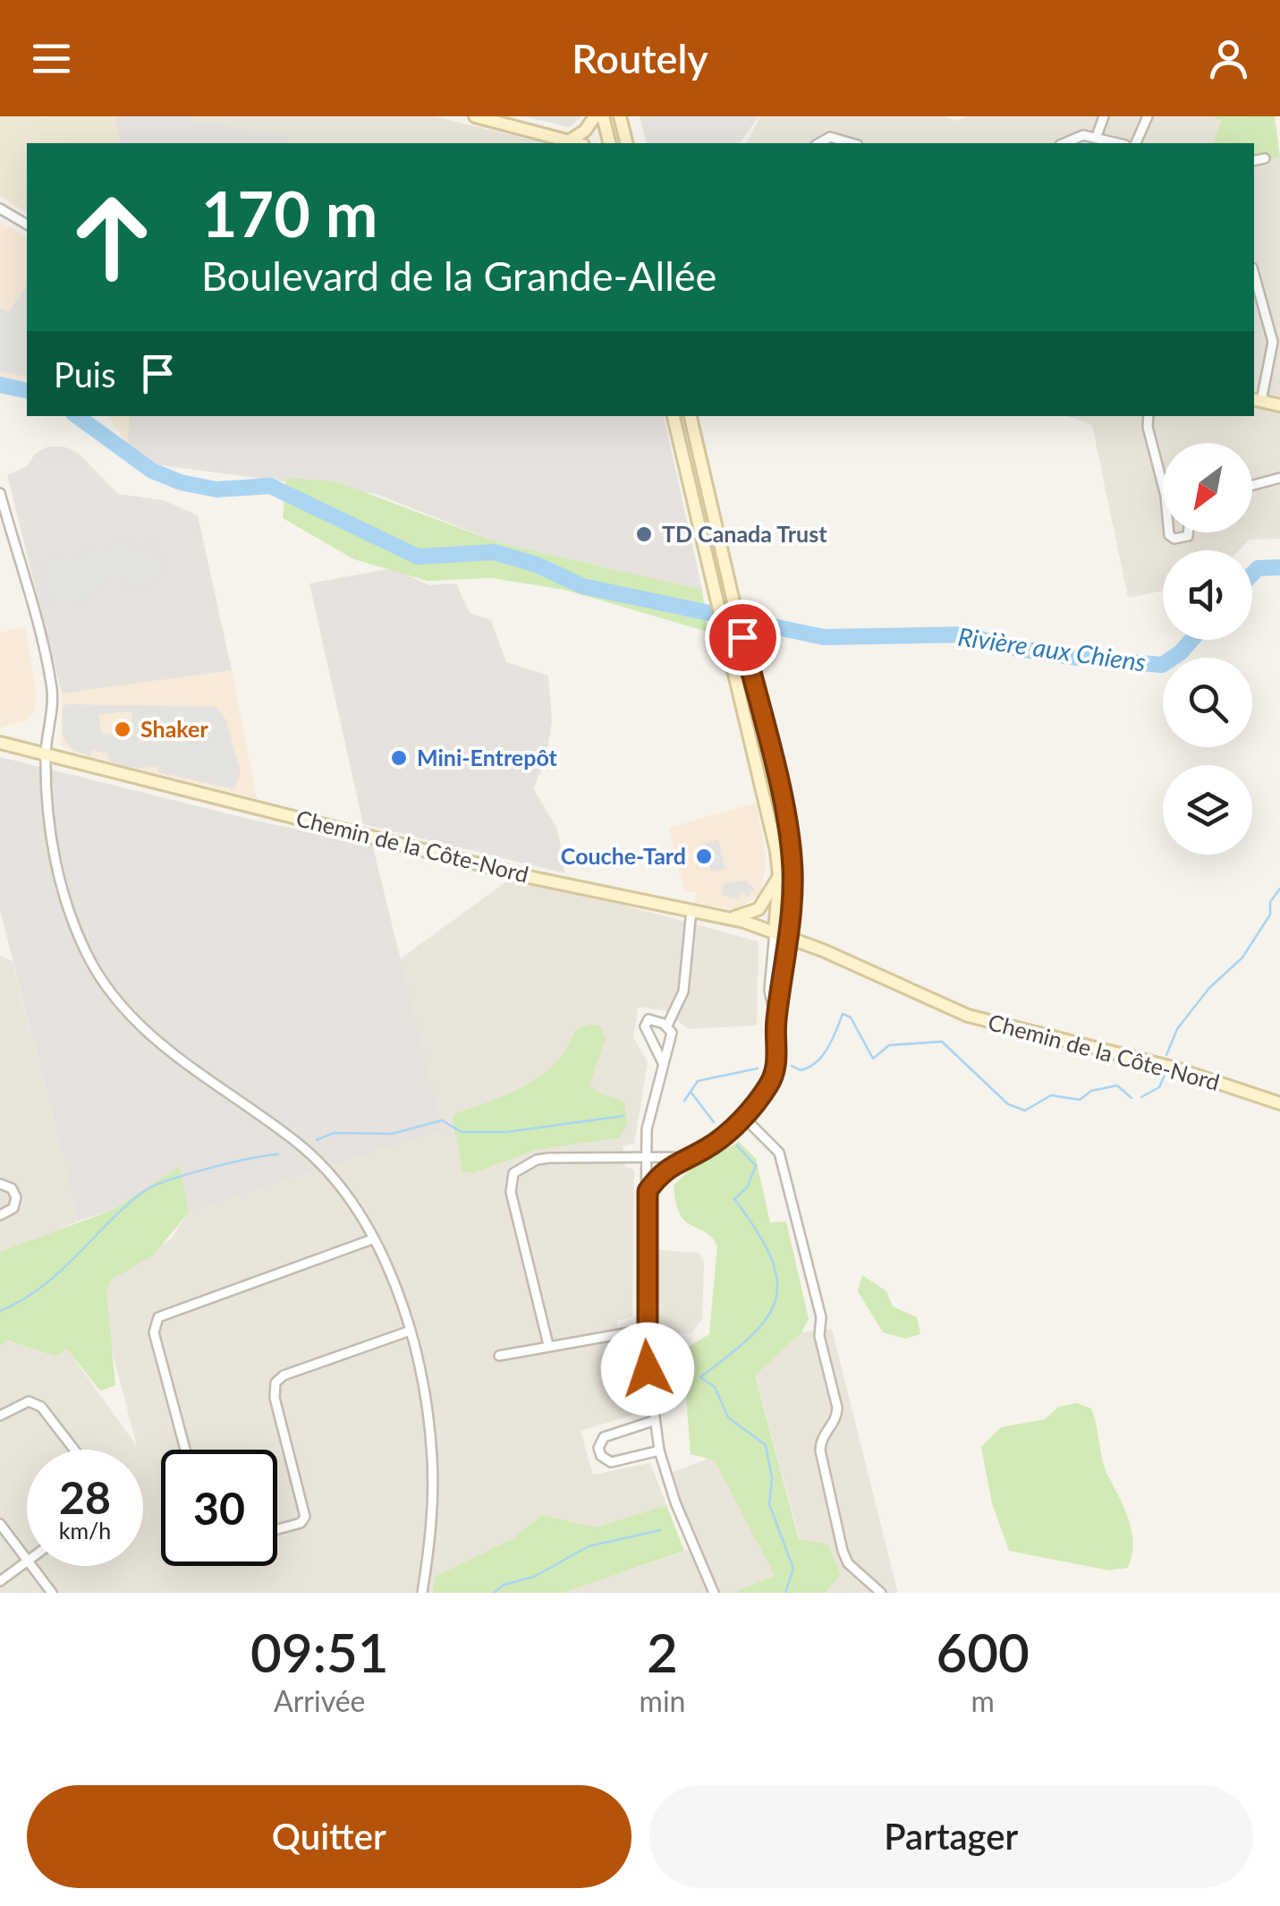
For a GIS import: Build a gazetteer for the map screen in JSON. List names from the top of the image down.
{
  "streets": {
    "street": ["Chemin de la Côte-Nord"]
  },
  "water": ["Rivière aux Chiens"],
  "places": [
    "TD Canada Trust",
    "Shaker",
    "Mini-Entrepôt",
    "Couche-Tard"
  ],
  "north": "bottom left",
  "page": {
    "header": "Routely",
    "turn": ["170 m", "Boulevard de la Grande-Allée"],
    "then": "Puis",
    "speed": "28 km/h",
    "limit": "30",
    "eta": [
      "09:51",
      "Arrivée",
      "2",
      "min",
      "600",
      "m"
    ],
    "buttons": ["Quitter", "Partager"]
  }
}
